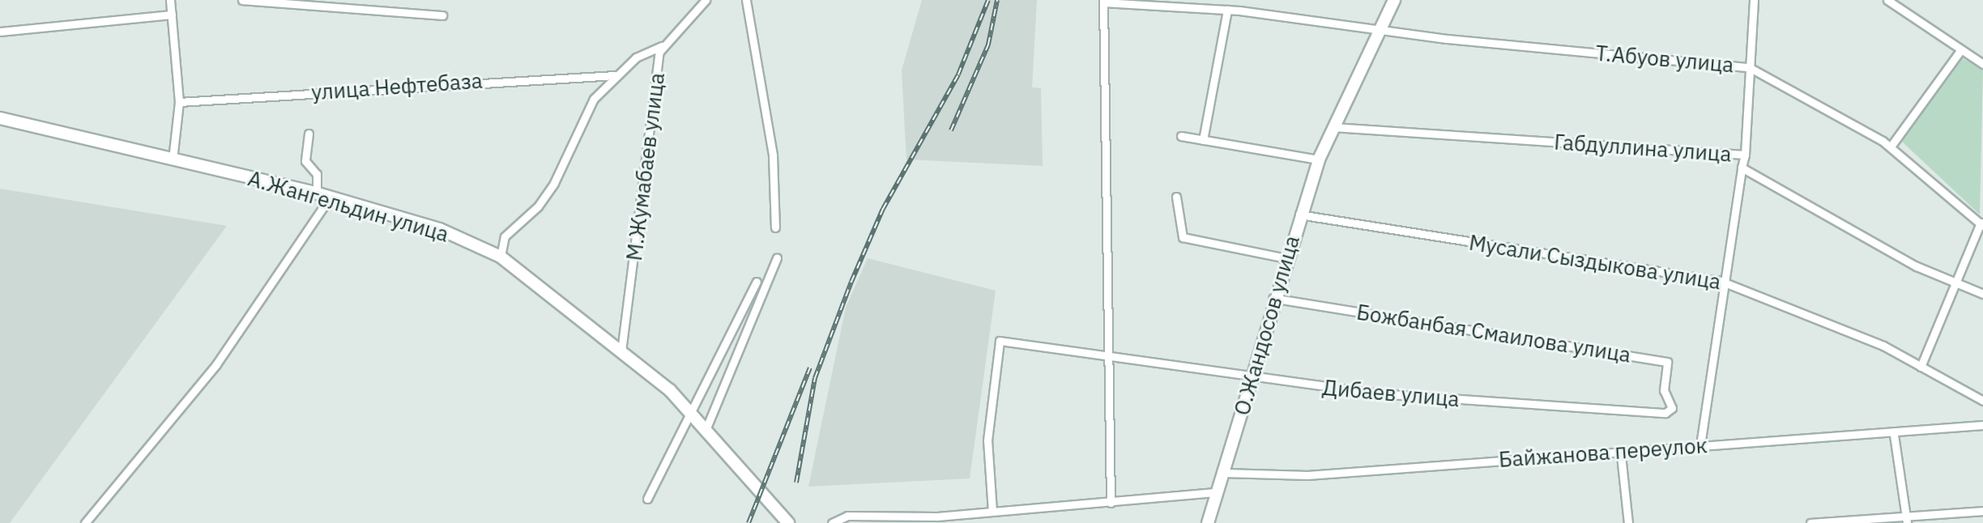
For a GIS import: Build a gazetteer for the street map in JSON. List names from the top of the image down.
{
  "streets": {
    "street": [
      "Т.Абуов улица",
      "улица Нефтебаза",
      "Габдуллина улица",
      "М.Жумабаев улица",
      "А.Жангельдин улица",
      "Мусали Сыздыкова улица",
      "О.Жандосов улица",
      "Божбанбая Смаилова улица",
      "Дибаев улица",
      "Байжанова переулок"
    ]
  },
  "crossings": [
    ["Т.Абуов улица", "О.Жандосов улица"],
    ["улица Нефтебаза", "А.Жангельдин улица"],
    ["Габдуллина улица", "О.Жандосов улица"],
    ["М.Жумабаев улица", "А.Жангельдин улица"],
    ["Мусали Сыздыкова улица", "О.Жандосов улица"],
    ["О.Жандосов улица", "Божбанбая Смаилова улица"],
    ["О.Жандосов улица", "Дибаев улица"],
    ["О.Жандосов улица", "Байжанова переулок"],
    ["Божбанбая Смаилова улица", "Дибаев улица"]
  ]
}
